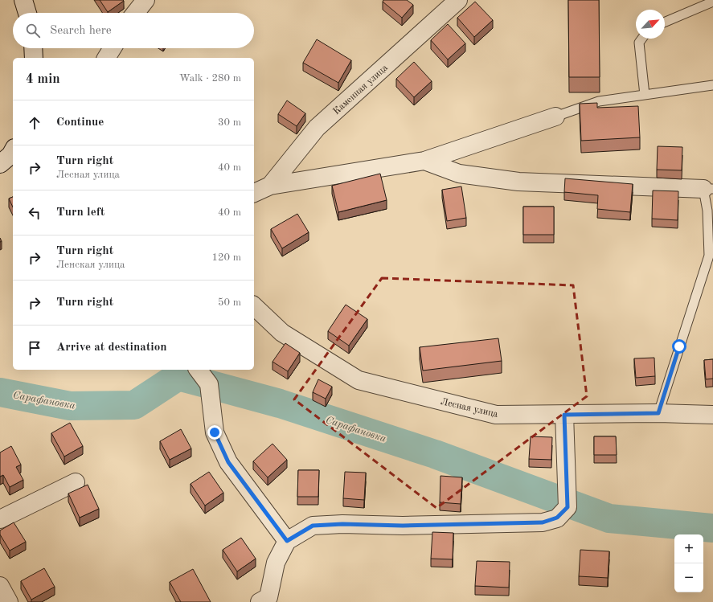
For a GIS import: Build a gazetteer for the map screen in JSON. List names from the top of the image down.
{
  "streets": {
    "street": ["Каменная улица", "Лесная улица"]
  },
  "water": ["Сарафановка"],
  "north": "top right",
  "page": {
    "search": "Search here",
    "heading": ["4 min", "Walk · 280 m"],
    "list": [
      ["Continue", "30 m"],
      ["Turn right", "Лесная улица", "40 m"],
      ["Turn left", "40 m"],
      ["Turn right", "Ленская улица", "120 m"],
      ["Turn right", "50 m"],
      "Arrive at destination"
    ],
    "map_buttons": ["+", "−"]
  }
}
